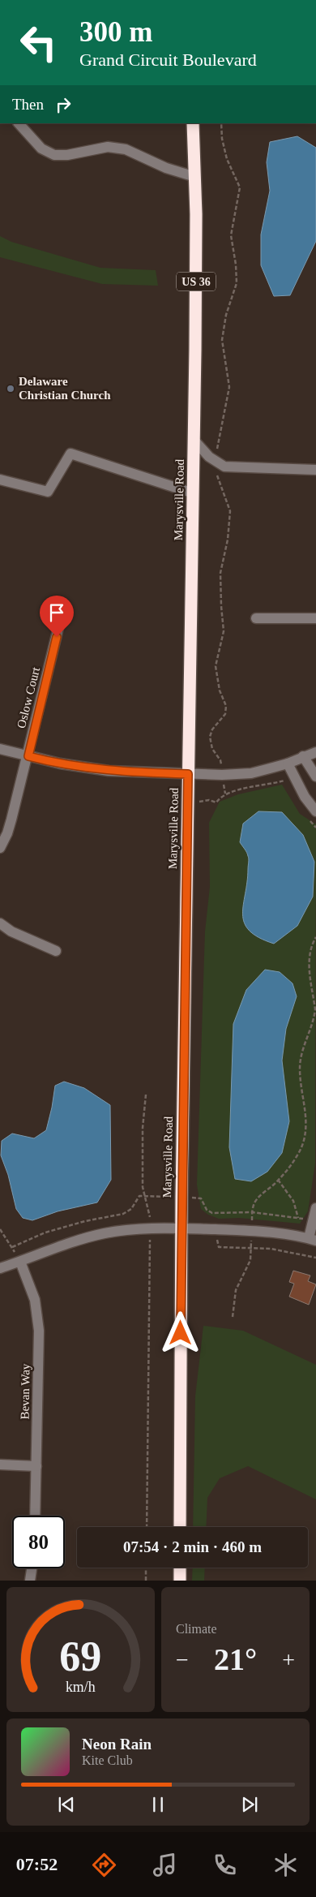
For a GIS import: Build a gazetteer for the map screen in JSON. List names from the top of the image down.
{
  "streets": {
    "highway": ["US 36", "Marysville Road"],
    "street": ["Oslow Court", "Bevan Way"]
  },
  "places": ["Delaware Christian Church"],
  "page": {
    "turn": ["300 m", "Grand Circuit Boulevard"],
    "then": "Then",
    "limit": "80",
    "trip": "07:54 · 2 min · 460 m",
    "tile": "Climate",
    "heat": ["−", "21°", "+"],
    "song": ["Neon Rain", "Kite Club"],
    "tabs": "07:52",
    "gauge": ["69", "km/h"]
  }
}
